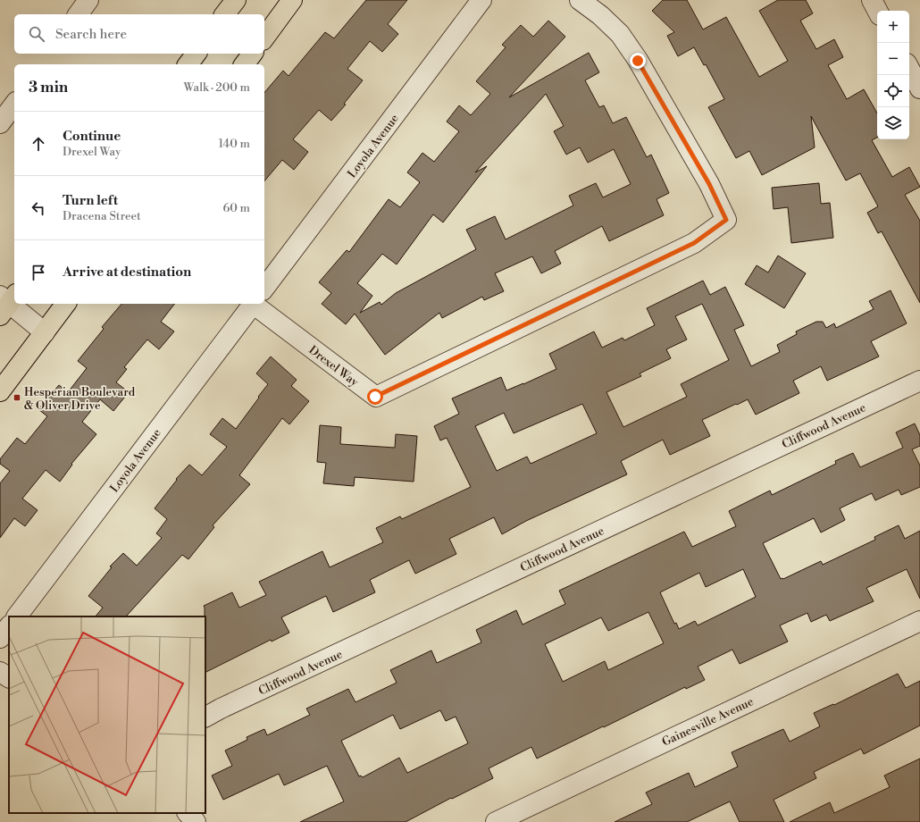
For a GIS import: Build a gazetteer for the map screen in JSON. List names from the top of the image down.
{
  "streets": {
    "street": [
      "Loyola Avenue",
      "Drexel Way",
      "Cliffwood Avenue",
      "Gainesville Avenue"
    ]
  },
  "places": {
    "transit": ["Hesperian Boulevard & Oliver Drive"]
  },
  "page": {
    "map_buttons": ["+", "−"],
    "search": "Search here",
    "heading": ["3 min", "Walk · 200 m"],
    "list": [
      ["Continue", "Drexel Way", "140 m"],
      ["Turn left", "Dracena Street", "60 m"],
      "Arrive at destination"
    ]
  }
}
